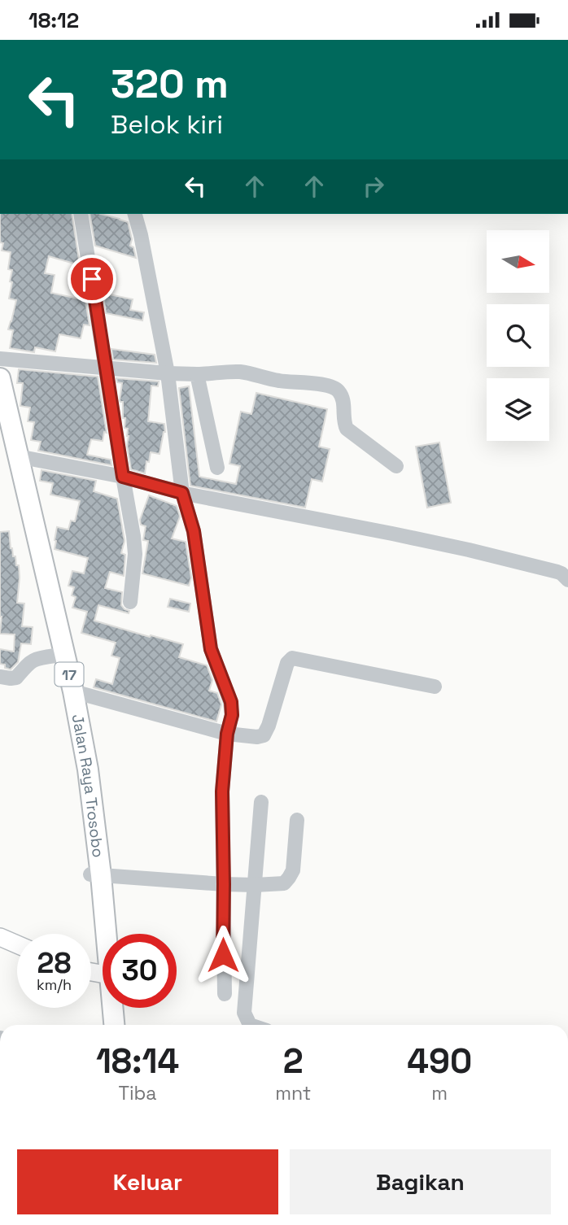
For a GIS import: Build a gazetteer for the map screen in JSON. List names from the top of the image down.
{
  "streets": {
    "highway": ["17", "Jalan Raya Trosobo"]
  },
  "north": "right",
  "page": {
    "status": "18:12",
    "turn": ["320 m", "Belok kiri"],
    "speed": "28 km/h",
    "limit": "30",
    "eta": [
      "18:14",
      "Tiba",
      "2",
      "mnt",
      "490",
      "m"
    ],
    "buttons": ["Keluar", "Bagikan"]
  }
}
